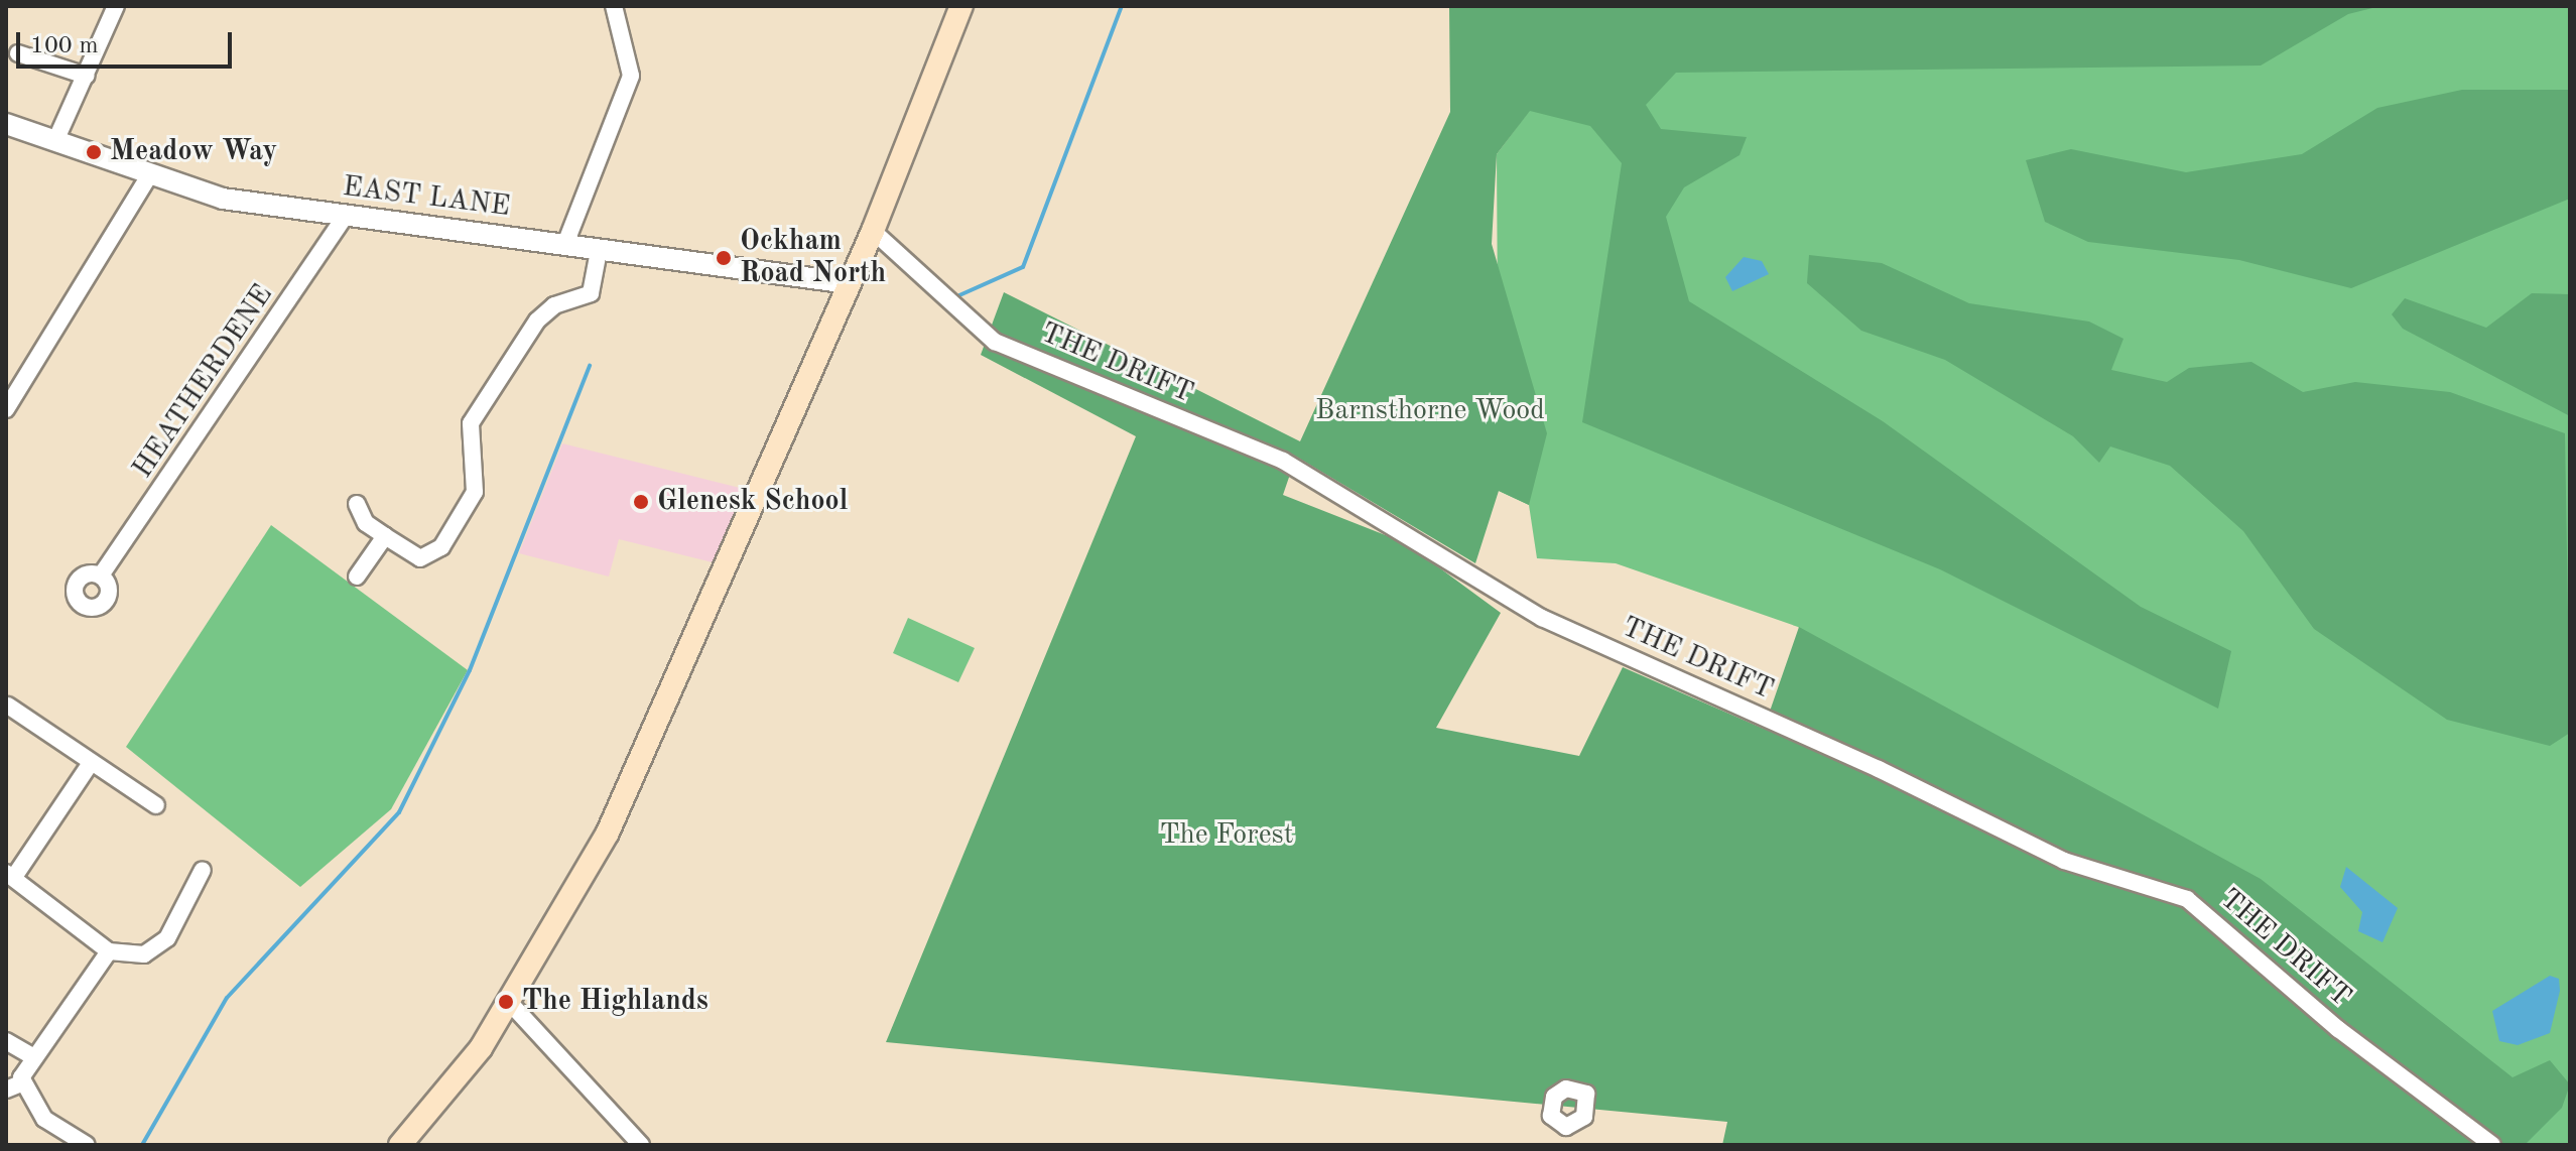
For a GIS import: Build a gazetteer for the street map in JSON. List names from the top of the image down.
{
  "streets": {
    "street": ["EAST LANE", "THE DRIFT", "HEATHERDENE"]
  },
  "crossings": [
    ["EAST LANE", "HEATHERDENE"]
  ],
  "parks": ["Barnsthorne Wood", "The Forest"],
  "places": [
    "Meadow Way",
    "Ockham Road North",
    "Glenesk School",
    "The Highlands"
  ],
  "scale_bar": "100 m"
}
